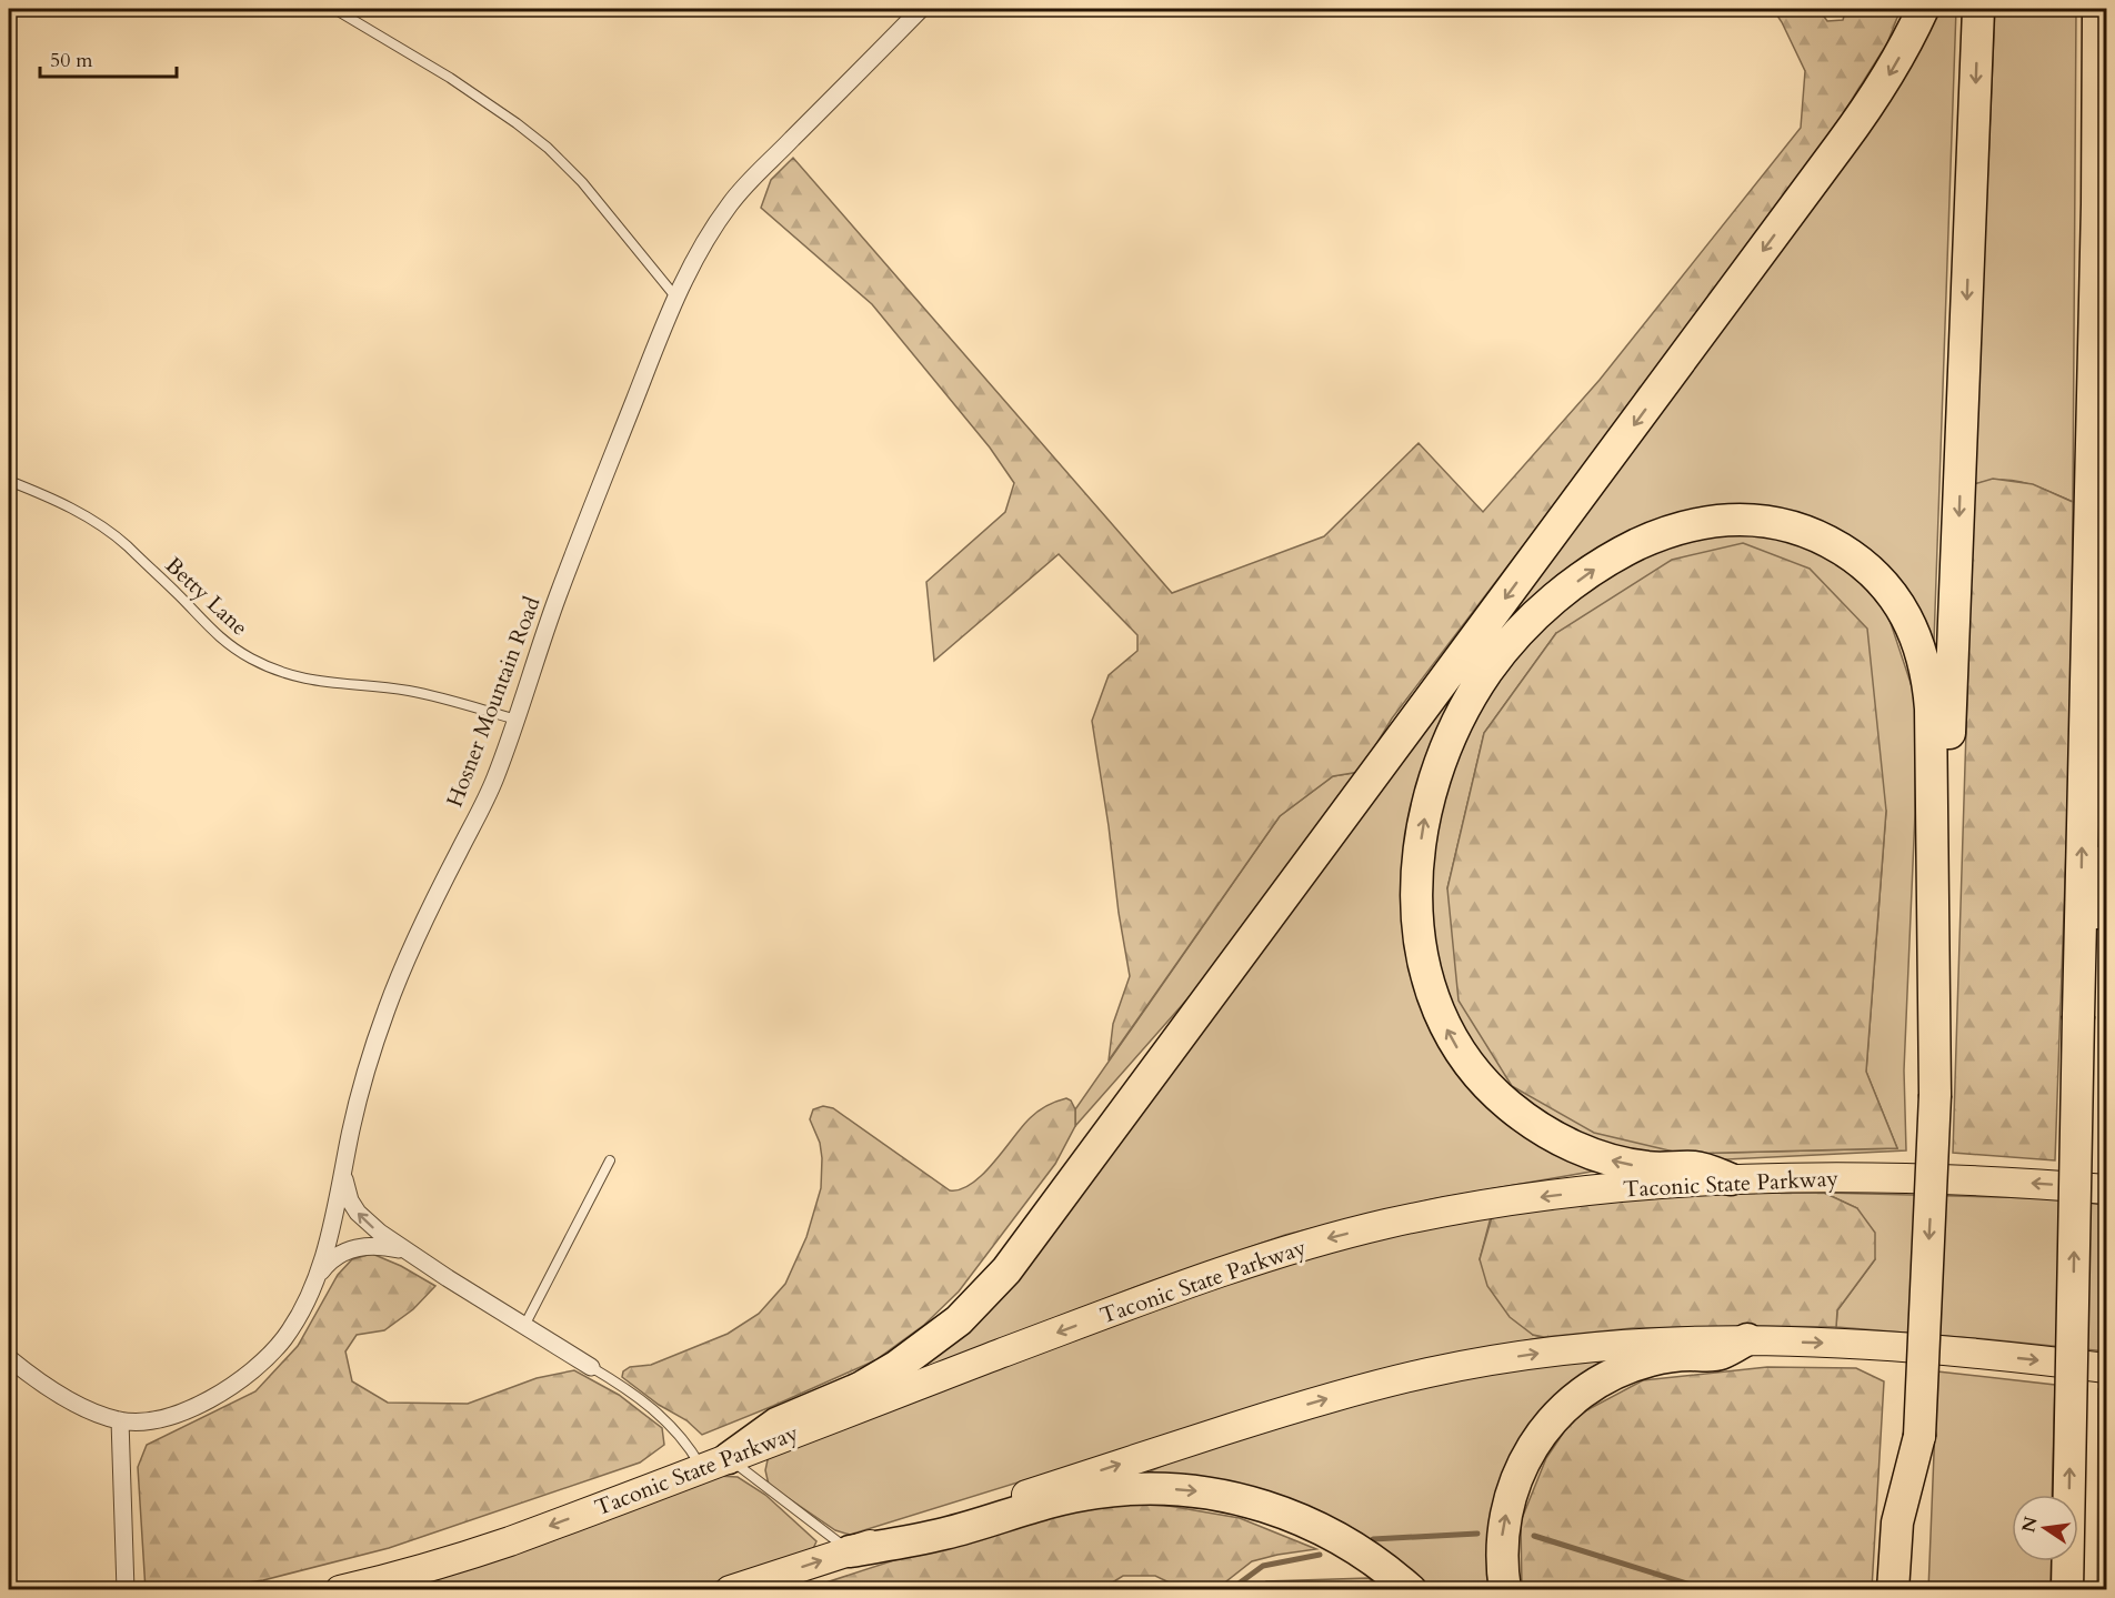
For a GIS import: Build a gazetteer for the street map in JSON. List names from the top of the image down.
{
  "streets": {
    "highway": ["Taconic State Parkway"],
    "street": ["Hosner Mountain Road"],
    "lane": ["Betty Lane"]
  },
  "crossings": [
    ["Betty Lane", "Hosner Mountain Road"]
  ],
  "scale_bar": "50 m",
  "north": "left"
}
